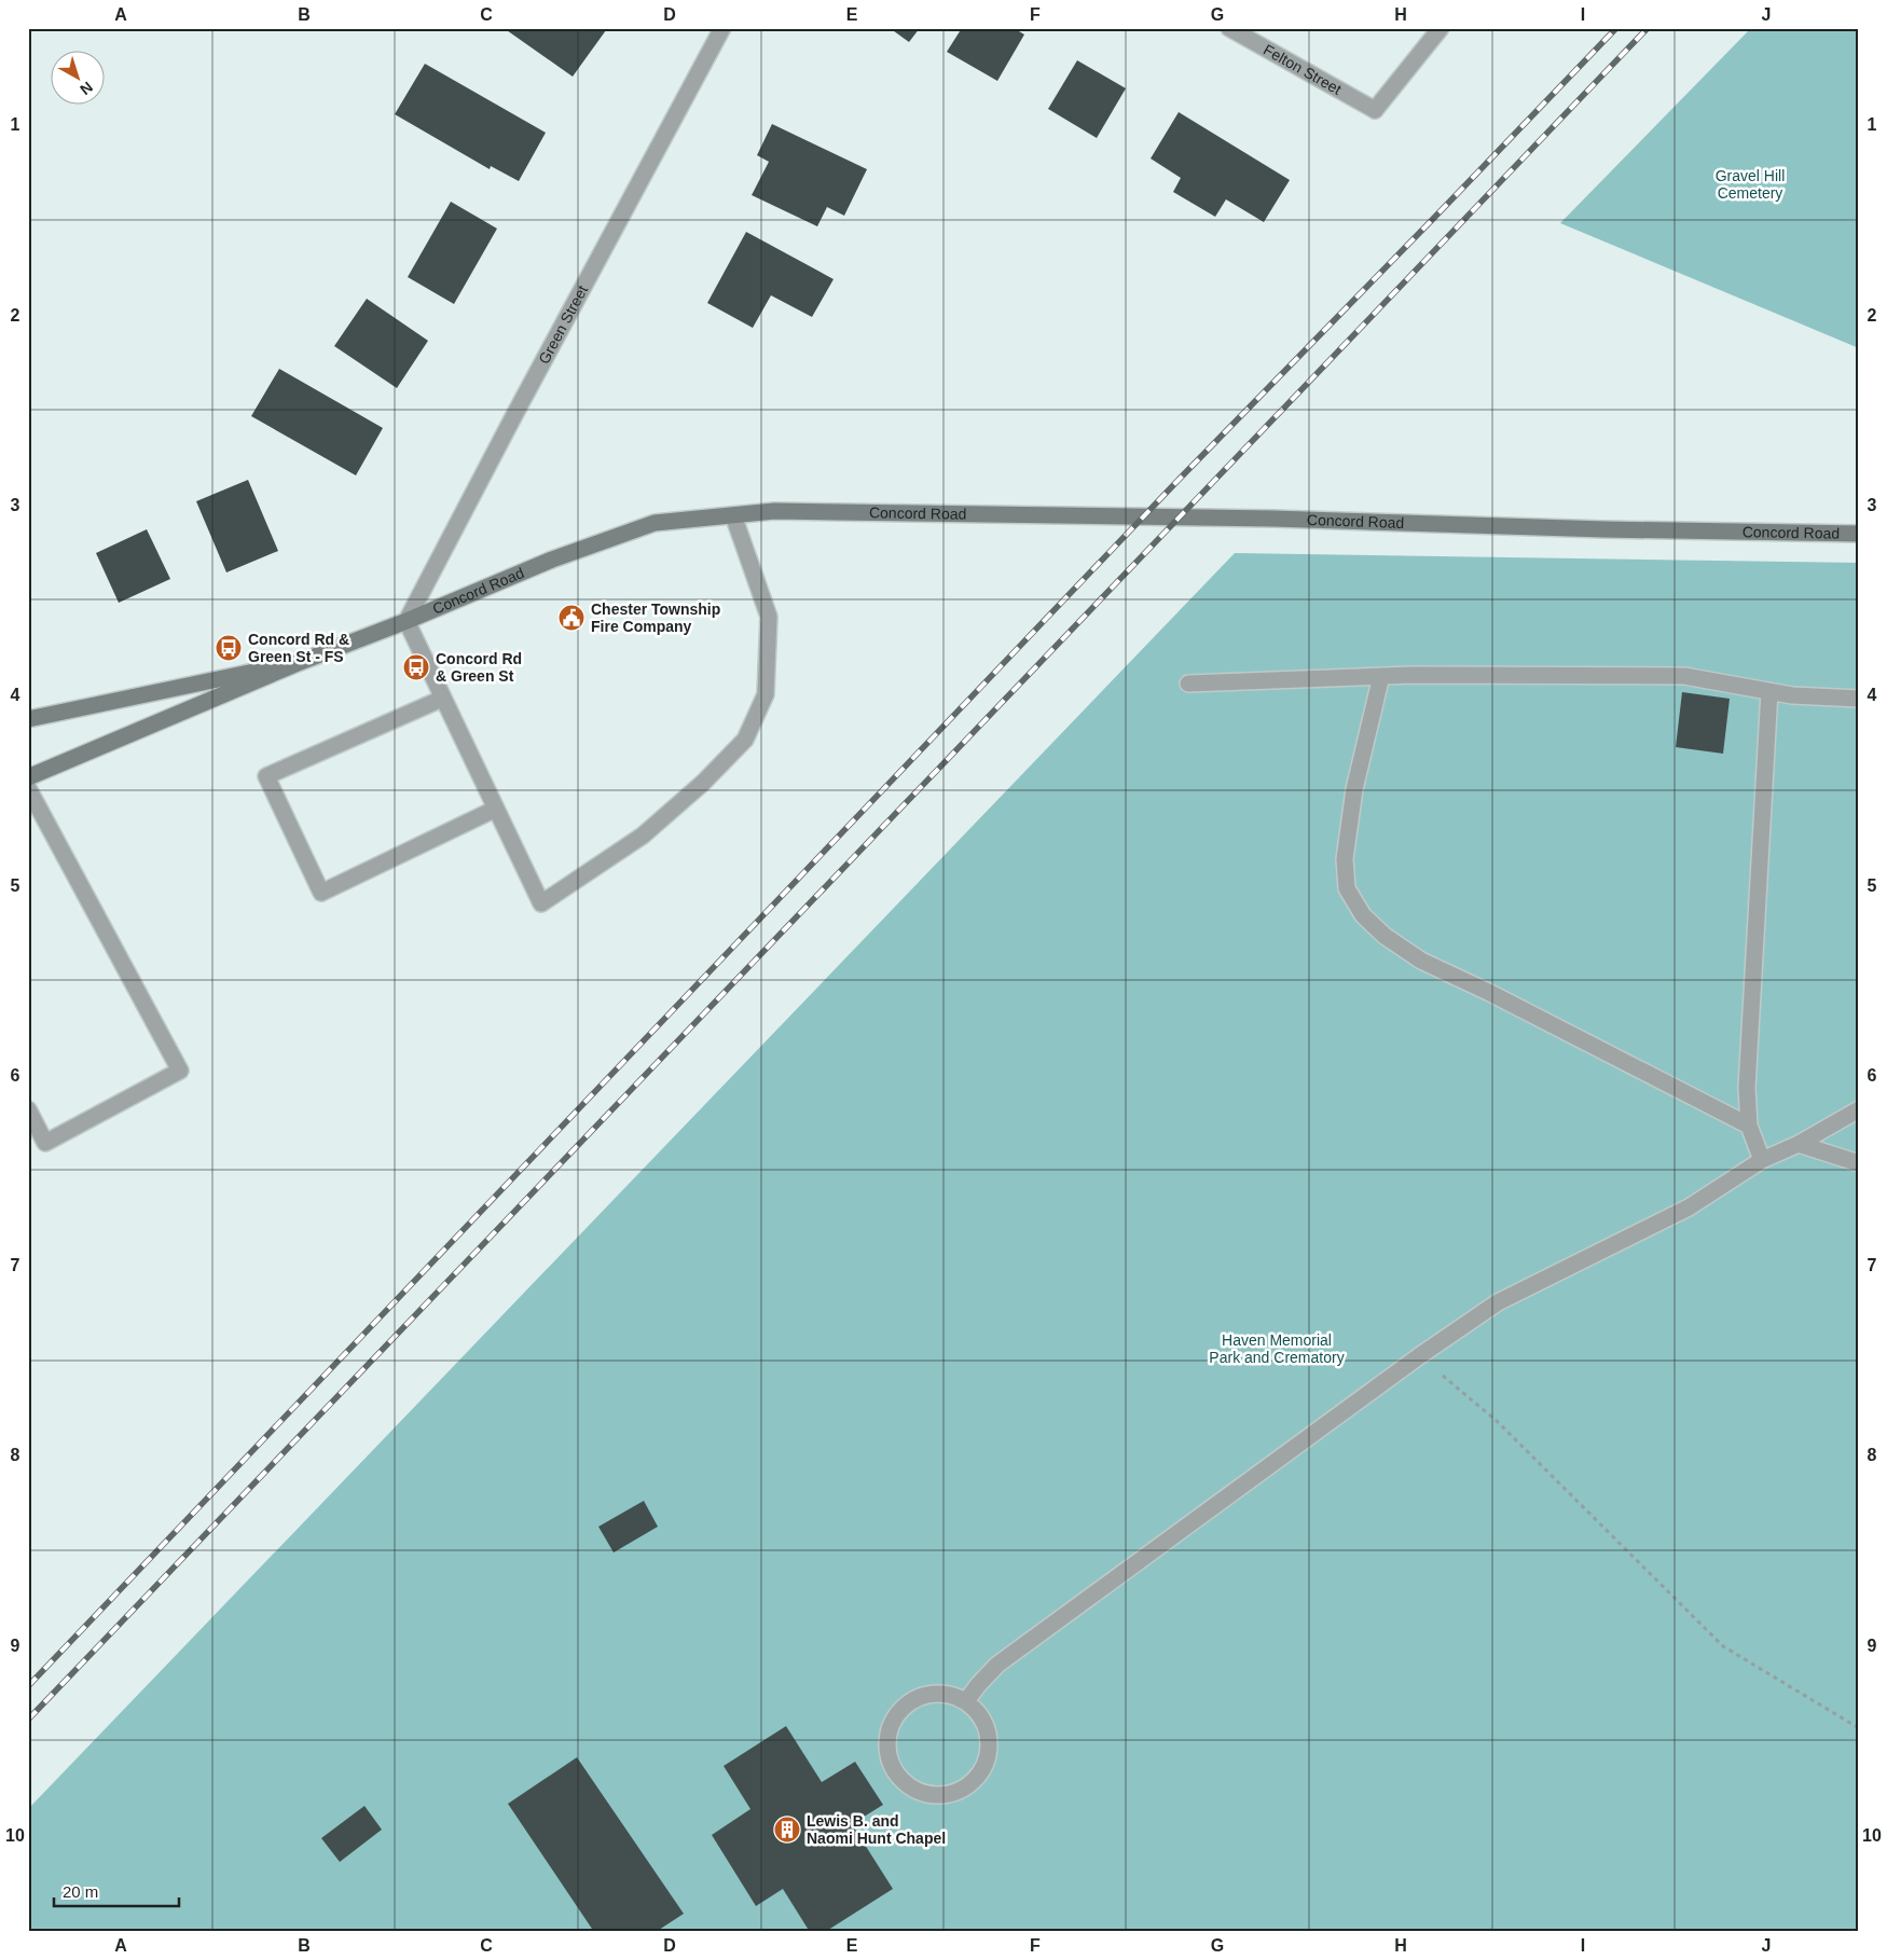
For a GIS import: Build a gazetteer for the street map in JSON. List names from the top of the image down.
{
  "streets": {
    "main road": ["Concord Road"],
    "street": ["Felton Street", "Green Street"]
  },
  "crossings": [
    ["Green Street", "Concord Road"]
  ],
  "parks": ["Gravel Hill Cemetery", "Haven Memorial Park and Crematory"],
  "places": {
    "public building": ["Chester Township Fire Company"],
    "bus stop": ["Concord Rd & Green St - FS", "Concord Rd & Green St"],
    "building": ["Lewis B. and Naomi Hunt Chapel"]
  },
  "scale_bar": "20 m",
  "north": "bottom right",
  "grid": {
    "columns": [
      "A",
      "B",
      "C",
      "D",
      "E",
      "F",
      "G",
      "H",
      "I",
      "J"
    ],
    "rows": [
      "1",
      "2",
      "3",
      "4",
      "5",
      "6",
      "7",
      "8",
      "9",
      "10"
    ]
  }
}
